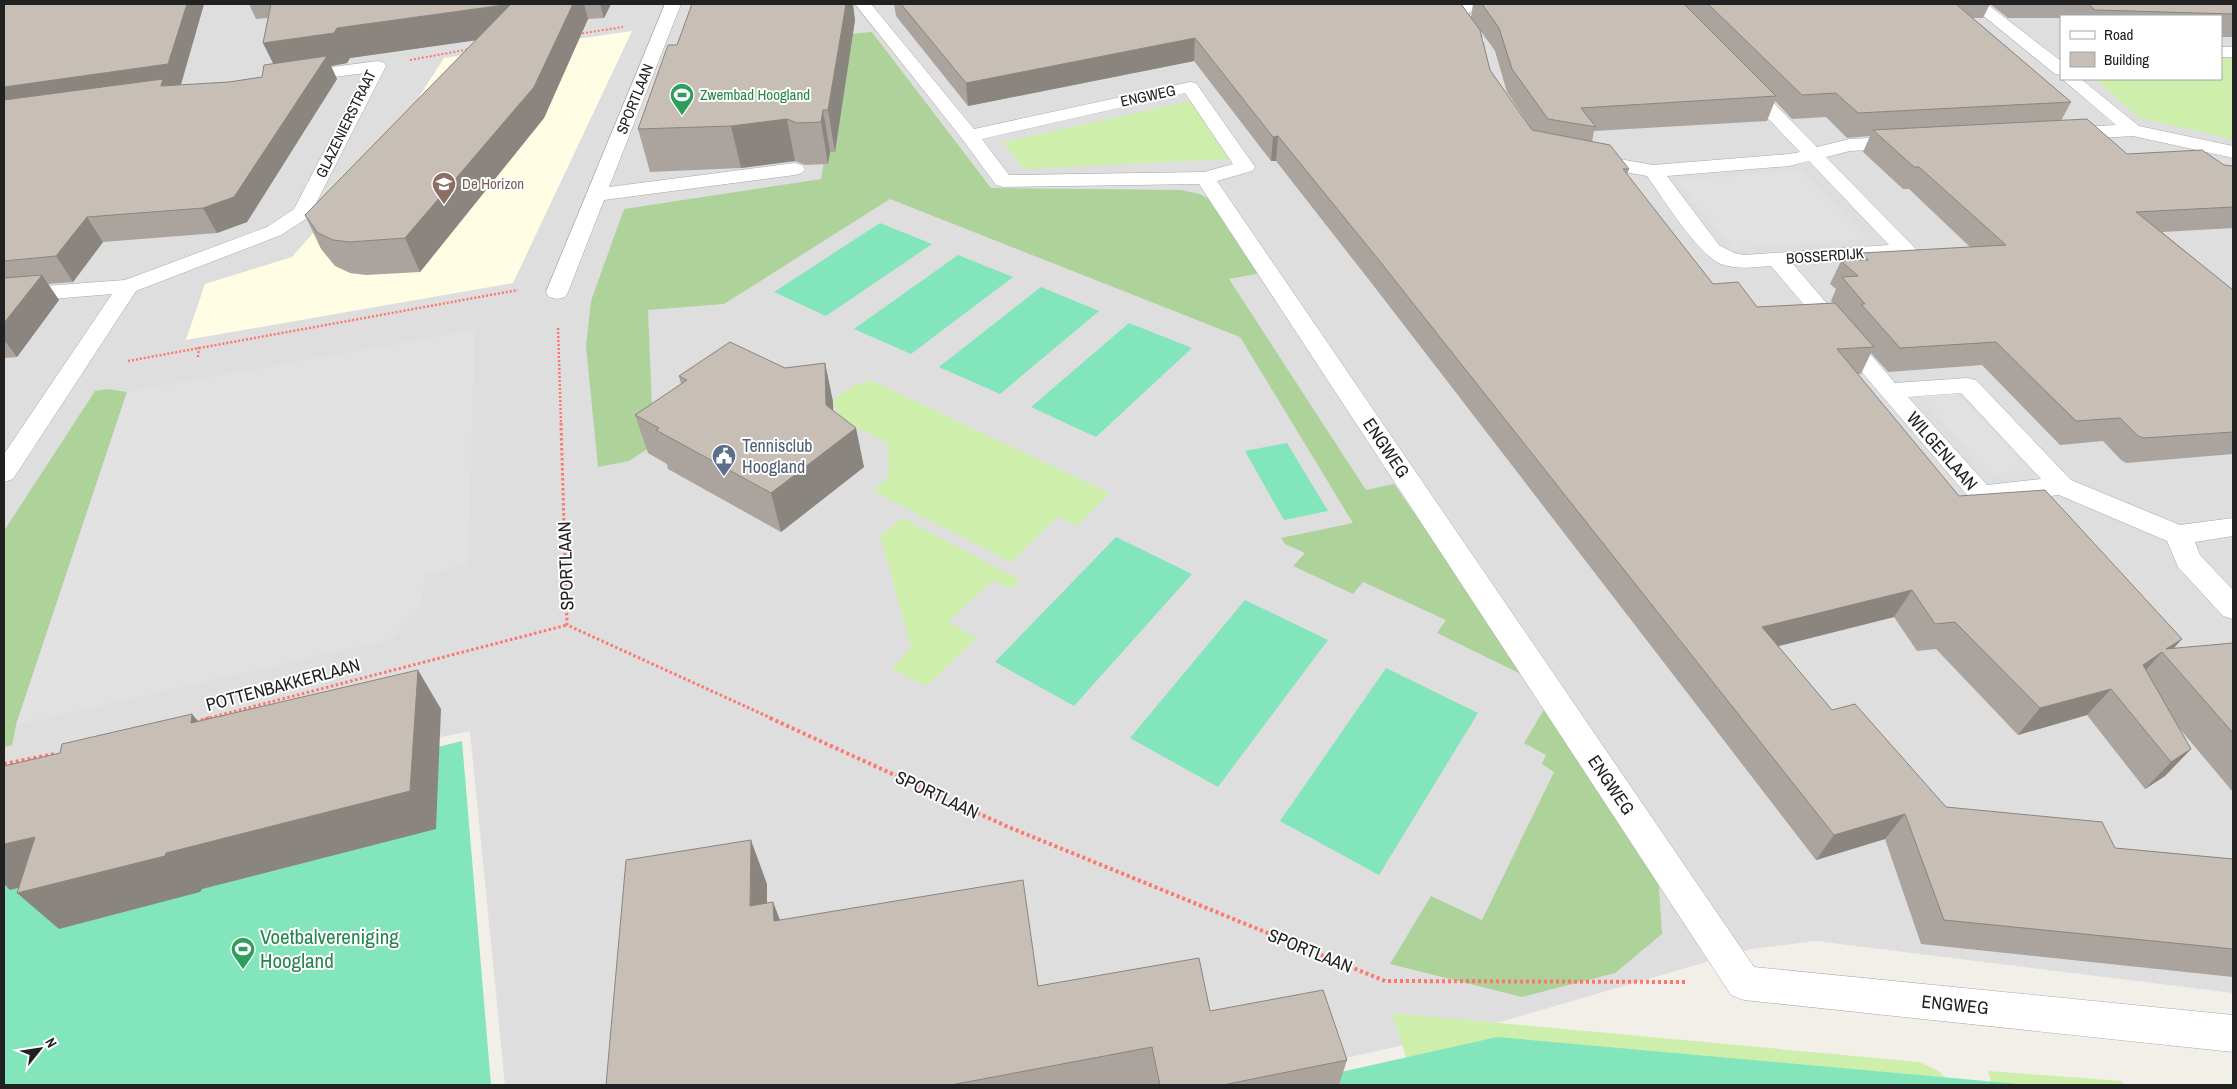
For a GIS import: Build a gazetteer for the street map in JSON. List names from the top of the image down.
{
  "streets": {
    "street": [
      "ENGWEG",
      "SPORTLAAN",
      "GLAZENIERSTRAAT",
      "BOSSERDIJK",
      "WILGENLAAN"
    ],
    "path": ["POTTENBAKKERLAAN"]
  },
  "crossings": [
    ["ENGWEG", "SPORTLAAN"],
    ["SPORTLAAN", "POTTENBAKKERLAAN"],
    ["BOSSERDIJK", "WILGENLAAN"]
  ],
  "places": {
    "sports": ["Zwembad Hoogland", "Voetbalvereniging Hoogland"],
    "school or university": ["De Horizon"],
    "public building": ["Tennisclub Hoogland"]
  },
  "legend": ["Road", "Building"],
  "north": "top right"
}
